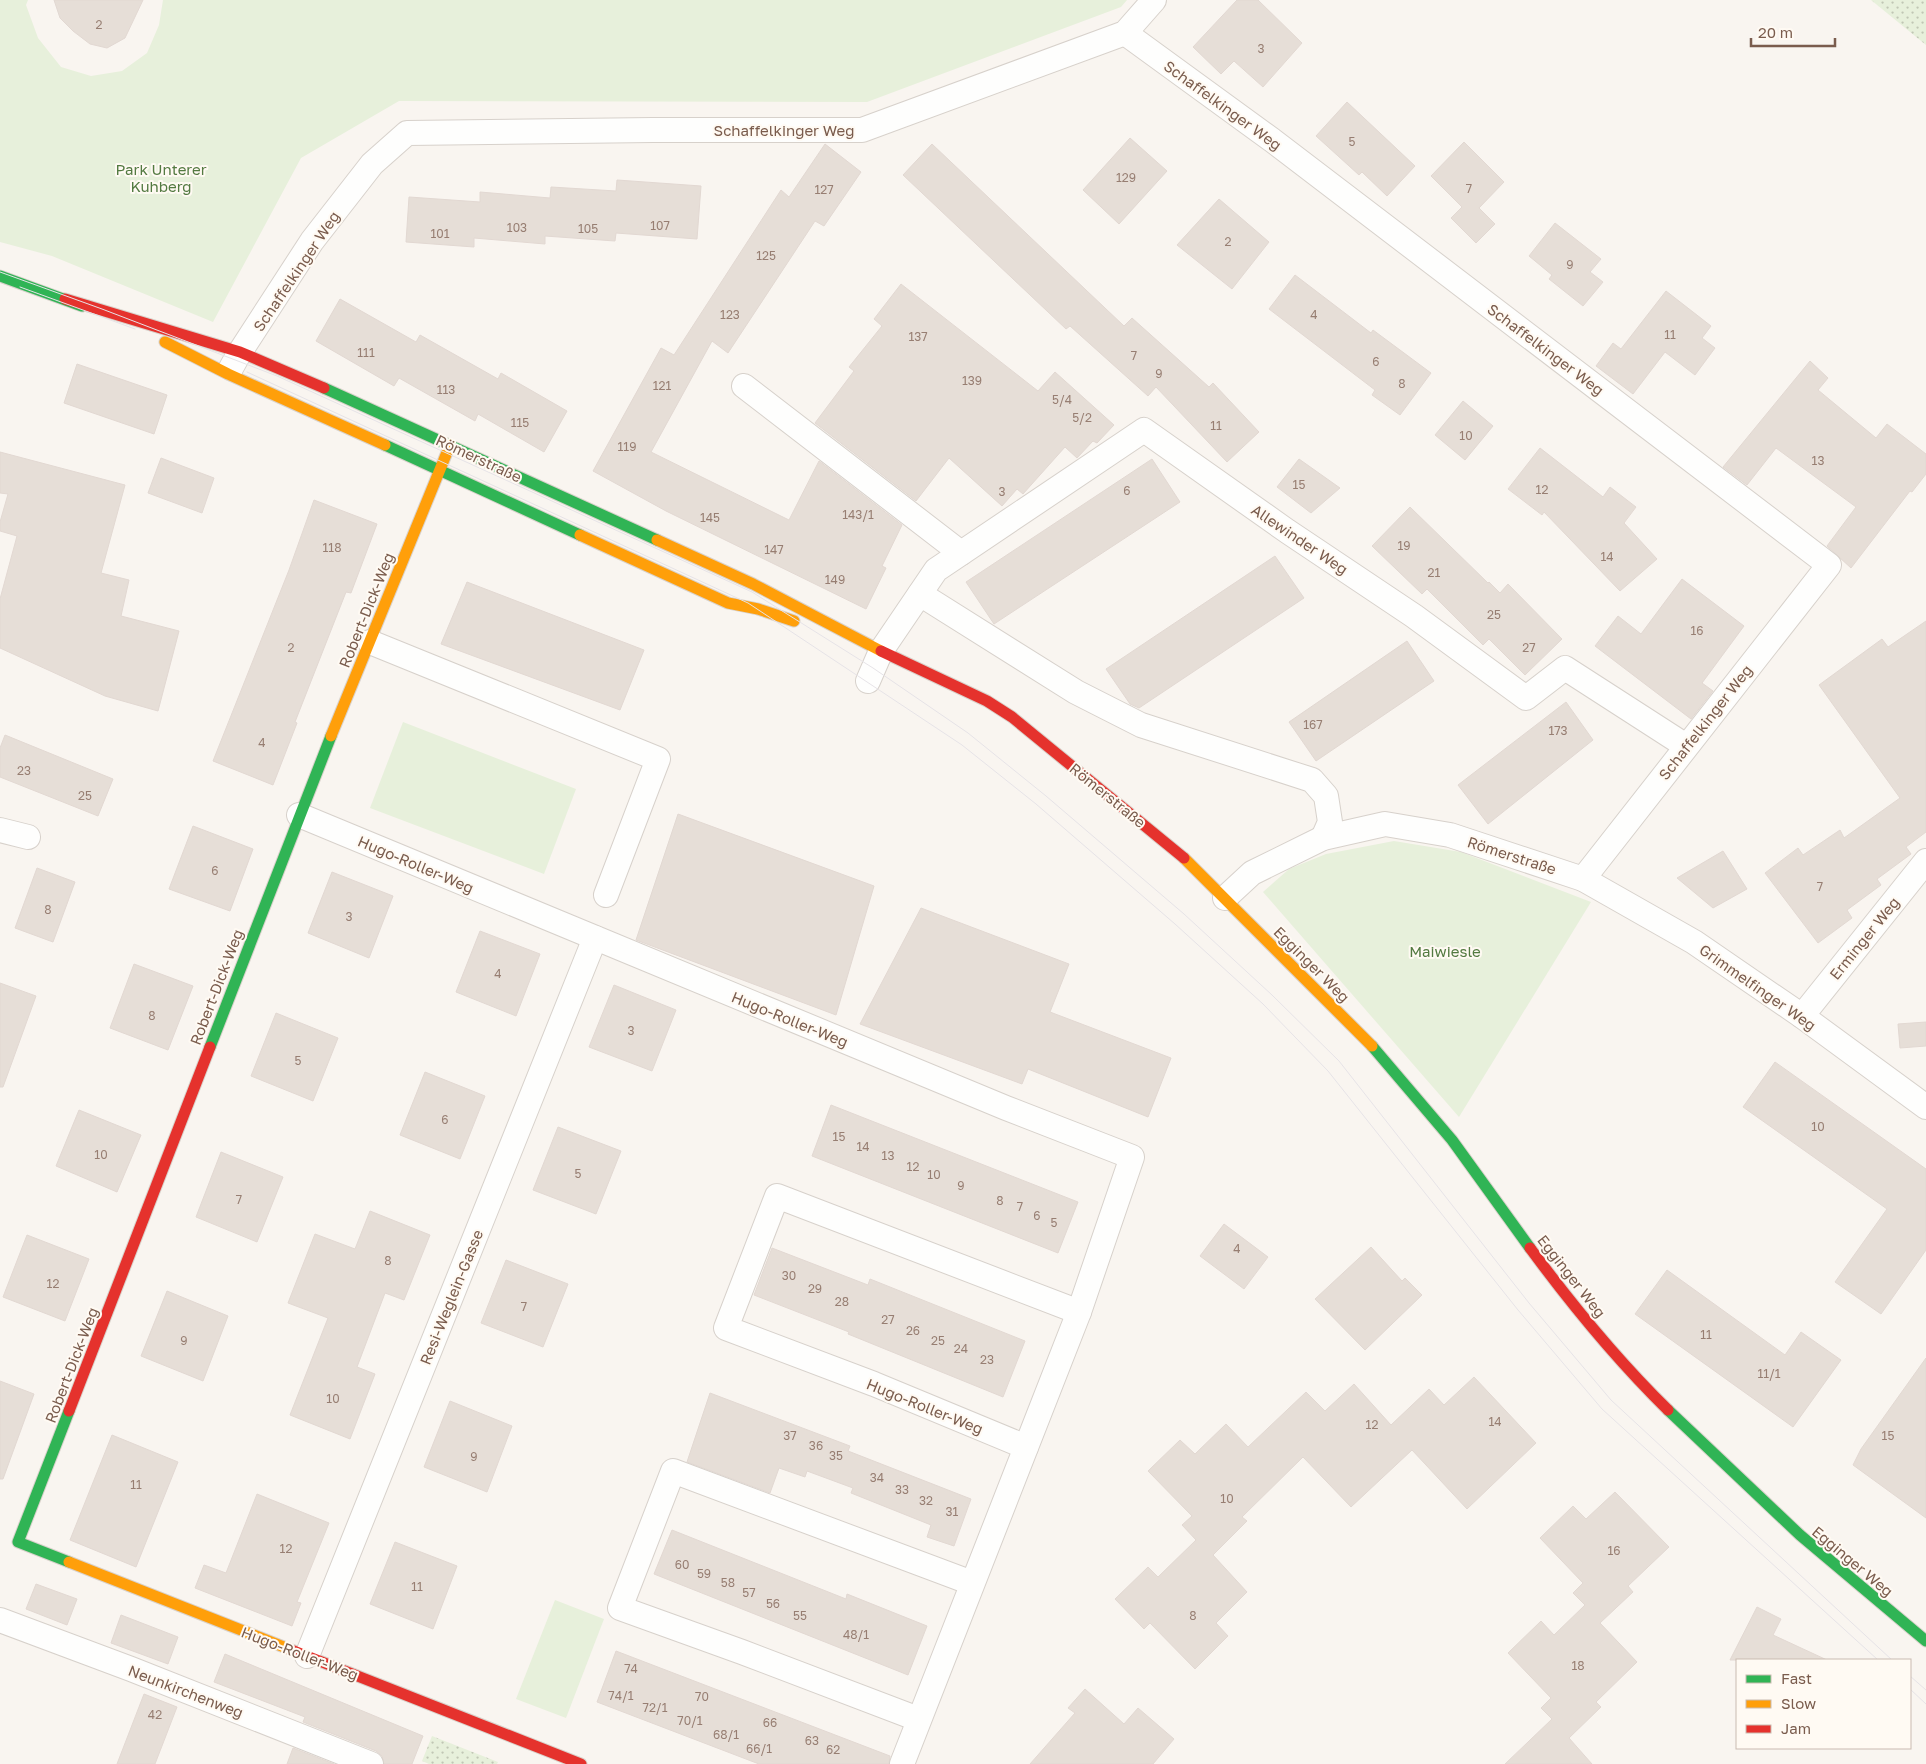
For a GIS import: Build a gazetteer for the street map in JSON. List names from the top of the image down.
{
  "streets": {
    "street": [
      "Schaffelkinger Weg",
      "Römerstraße",
      "Allewinder Weg",
      "Robert-Dick-Weg",
      "Hugo-Roller-Weg",
      "Erminger Weg",
      "Egginger Weg",
      "Grimmelfinger Weg",
      "Resi-Weglein-Gasse",
      "Neunkirchenweg"
    ]
  },
  "crossings": [
    ["Schaffelkinger Weg", "Römerstraße"],
    ["Schaffelkinger Weg", "Allewinder Weg"],
    ["Schaffelkinger Weg", "Grimmelfinger Weg"],
    ["Römerstraße", "Allewinder Weg"],
    ["Römerstraße", "Robert-Dick-Weg"],
    ["Römerstraße", "Egginger Weg"],
    ["Römerstraße", "Grimmelfinger Weg"],
    ["Robert-Dick-Weg", "Hugo-Roller-Weg"],
    ["Hugo-Roller-Weg", "Resi-Weglein-Gasse"],
    ["Erminger Weg", "Grimmelfinger Weg"]
  ],
  "parks": ["Park Unterer Kuhberg", "Maiwiesle"],
  "house_numbers": [
    "2",
    "3",
    "5",
    "129",
    "7",
    "127",
    "107",
    "103",
    "105",
    "101",
    "2",
    "125",
    "9",
    "123",
    "4",
    "11",
    "137",
    "111",
    "7",
    "6",
    "9",
    "139",
    "8",
    "121",
    "113",
    "5/4",
    "5/2",
    "115",
    "11",
    "10",
    "119",
    "13",
    "15",
    "12",
    "6",
    "3",
    "143/1",
    "145",
    "19",
    "118",
    "147",
    "14",
    "21",
    "149",
    "25",
    "16",
    "2",
    "27",
    "167",
    "173",
    "4",
    "23",
    "25",
    "6",
    "7",
    "8",
    "3",
    "4",
    "8",
    "3",
    "5",
    "6",
    "10",
    "15",
    "14",
    "10",
    "13",
    "12",
    "5",
    "10",
    "9",
    "7",
    "8",
    "7",
    "6",
    "5",
    "4",
    "8",
    "30",
    "12",
    "29",
    "28",
    "7",
    "27",
    "26",
    "11",
    "9",
    "25",
    "24",
    "23",
    "11/1",
    "10",
    "14",
    "12",
    "37",
    "15",
    "36",
    "35",
    "9",
    "34",
    "11",
    "33",
    "10",
    "32",
    "31",
    "12",
    "16",
    "60",
    "59",
    "58",
    "11",
    "57",
    "56",
    "55",
    "8",
    "48/1",
    "18",
    "74",
    "74/1",
    "70",
    "72/1",
    "42",
    "70/1",
    "66",
    "68/1",
    "63",
    "66/1",
    "62"
  ],
  "legend": ["Fast", "Slow", "Jam"],
  "scale_bar": "20 m"
}
